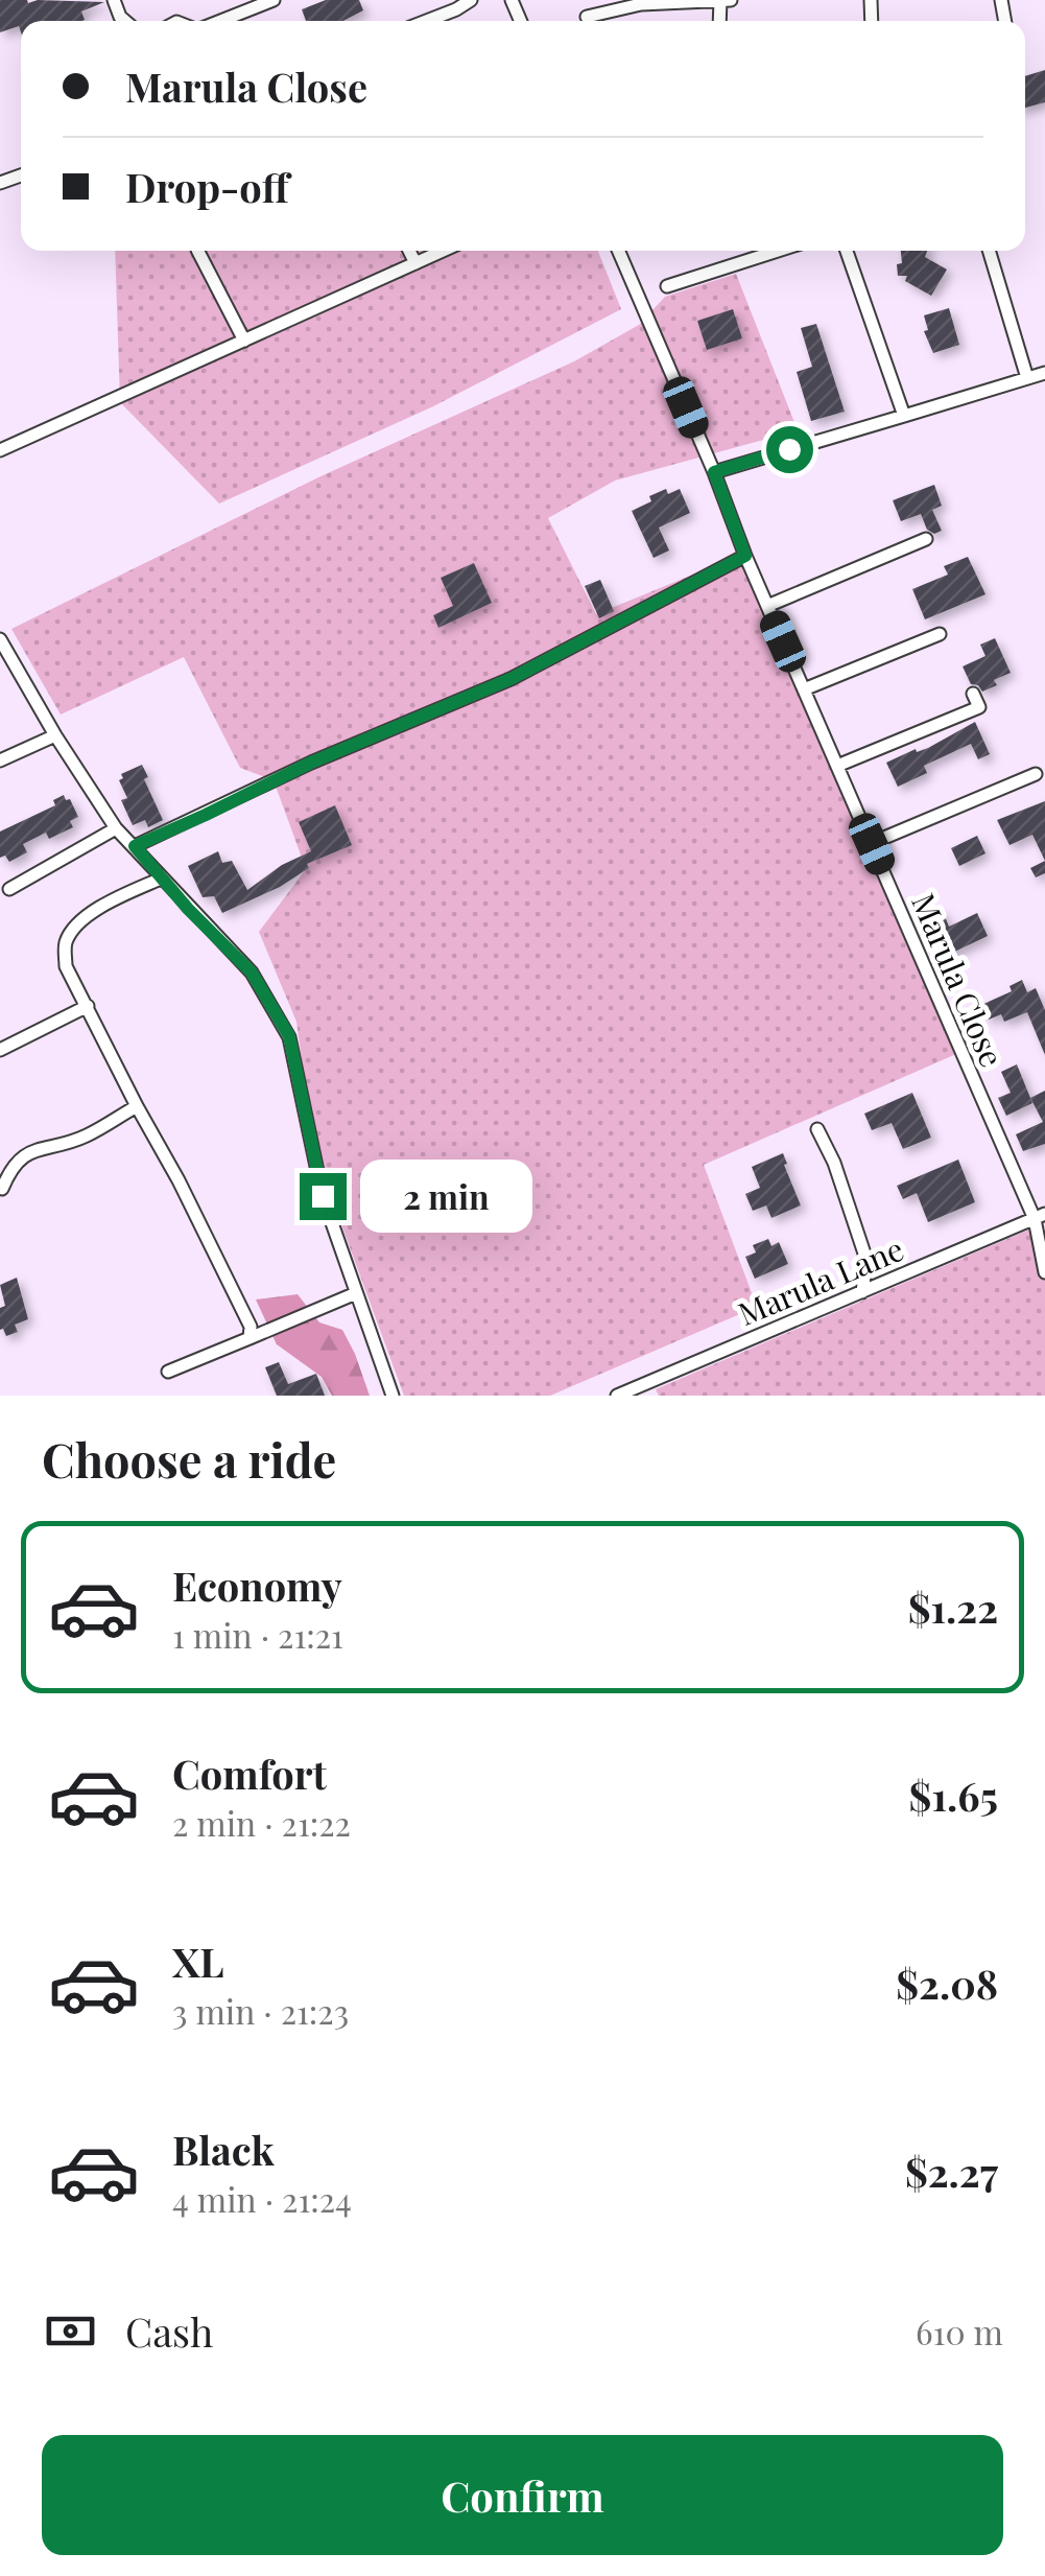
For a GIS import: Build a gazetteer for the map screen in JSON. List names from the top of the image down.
{
  "streets": {
    "street": ["Marula Close", "Marula Lane"]
  },
  "crossings": [
    ["Marula Close", "Marula Lane"]
  ],
  "page": {
    "banner": ["Marula Close", "Drop-off"],
    "bubble": "2 min",
    "heading": "Choose a ride",
    "list": [
      {
        "name": "Economy",
        "note": "1 min · 21:21",
        "value": "$1.22"
      },
      {
        "name": "Comfort",
        "note": "2 min · 21:22",
        "value": "$1.65"
      },
      {
        "name": "XL",
        "note": "3 min · 21:23",
        "value": "$2.08"
      },
      {
        "name": "Black",
        "note": "4 min · 21:24",
        "value": "$2.27"
      }
    ],
    "pay": ["Cash", "610 m"],
    "buttons": "Confirm"
  }
}
